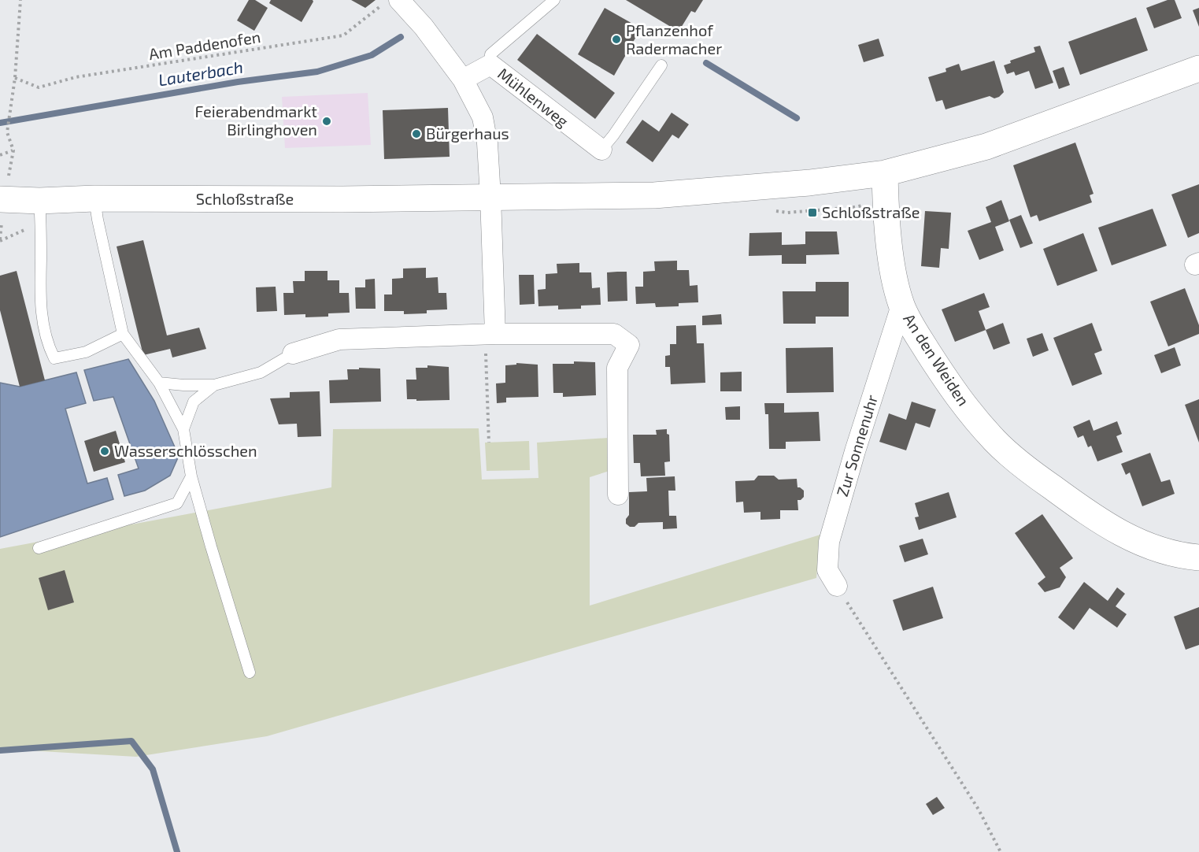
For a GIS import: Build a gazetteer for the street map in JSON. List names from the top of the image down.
{
  "streets": {
    "main road": ["Schloßstraße", "An den Weiden"],
    "street": ["Mühlenweg", "Zur Sonnenuhr"],
    "path": ["Am Paddenofen"]
  },
  "crossings": [
    ["Schloßstraße", "An den Weiden"],
    ["An den Weiden", "Zur Sonnenuhr"]
  ],
  "water": ["Lauterbach"],
  "places": {
    "other": [
      "Pflanzenhof Radermacher",
      "Feierabendmarkt Birlinghoven",
      "Bürgerhaus",
      "Wasserschlösschen"
    ],
    "transit": ["Schloßstraße"]
  }
}
